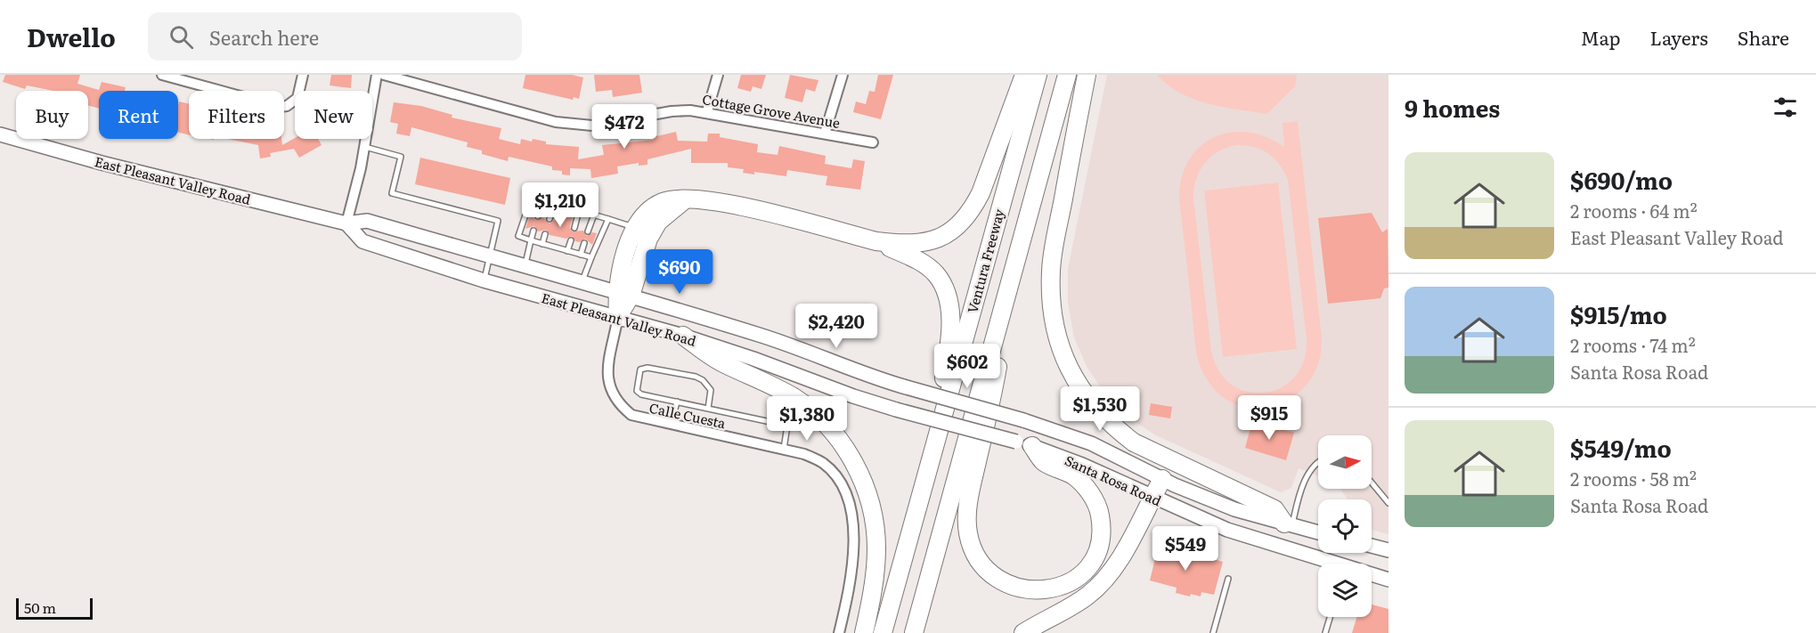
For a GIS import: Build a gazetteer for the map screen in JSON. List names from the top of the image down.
{
  "streets": {
    "highway": ["Ventura Freeway"],
    "main road": ["East Pleasant Valley Road", "Santa Rosa Road"],
    "street": ["Cottage Grove Avenue", "Calle Cuesta"]
  },
  "crossings": [
    ["East Pleasant Valley Road", "Calle Cuesta"],
    ["East Pleasant Valley Road", "Santa Rosa Road"]
  ],
  "scale_bar": "50 m",
  "north": "right",
  "page": {
    "header": "Dwello",
    "search": "Search here",
    "nav": ["Map", "Layers", "Share"],
    "heading": "9 homes",
    "chip": [
      "Buy",
      "Rent",
      "Filters",
      "New"
    ],
    "price": [
      "$472",
      "$1,210",
      "$690",
      "$2,420",
      "$602",
      "$1,530",
      "$915",
      "$1,380",
      "$549"
    ],
    "list": [
      {
        "name": "$690/mo",
        "note": "2 rooms · 64 m² · East Pleasant Valley Road"
      },
      {
        "name": "$915/mo",
        "note": "2 rooms · 74 m² · Santa Rosa Road"
      },
      {
        "name": "$549/mo",
        "note": "2 rooms · 58 m² · Santa Rosa Road"
      }
    ],
    "scale": "50 m"
  }
}
